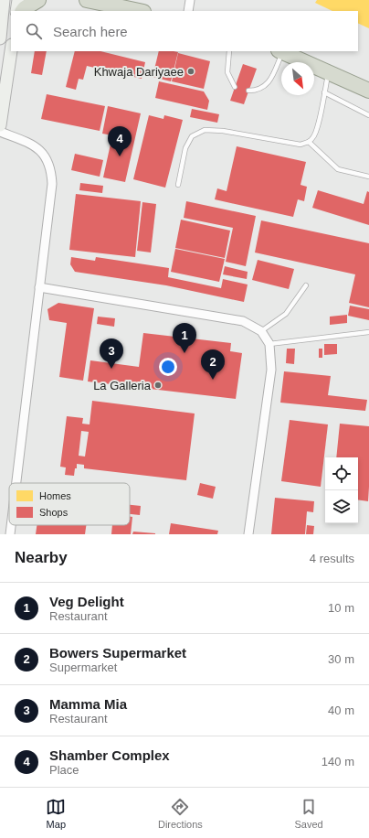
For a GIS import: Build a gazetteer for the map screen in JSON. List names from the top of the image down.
{
  "places": ["Khwaja Dariyaee", "La Galleria"],
  "legend": ["Homes", "Shops"],
  "north": "bottom right",
  "page": {
    "search": "Search here",
    "pins": [
      "4",
      "1",
      "3",
      "2"
    ],
    "heading": ["Nearby", "4 results"],
    "list": [
      {
        "mark": "1",
        "name": "Veg Delight",
        "note": "Restaurant",
        "value": "10 m"
      },
      {
        "mark": "2",
        "name": "Bowers Supermarket",
        "note": "Supermarket",
        "value": "30 m"
      },
      {
        "mark": "3",
        "name": "Mamma Mia",
        "note": "Restaurant",
        "value": "40 m"
      },
      {
        "mark": "4",
        "name": "Shamber Complex",
        "note": "Place",
        "value": "140 m"
      }
    ],
    "nav": ["Map", "Directions", "Saved"]
  }
}
